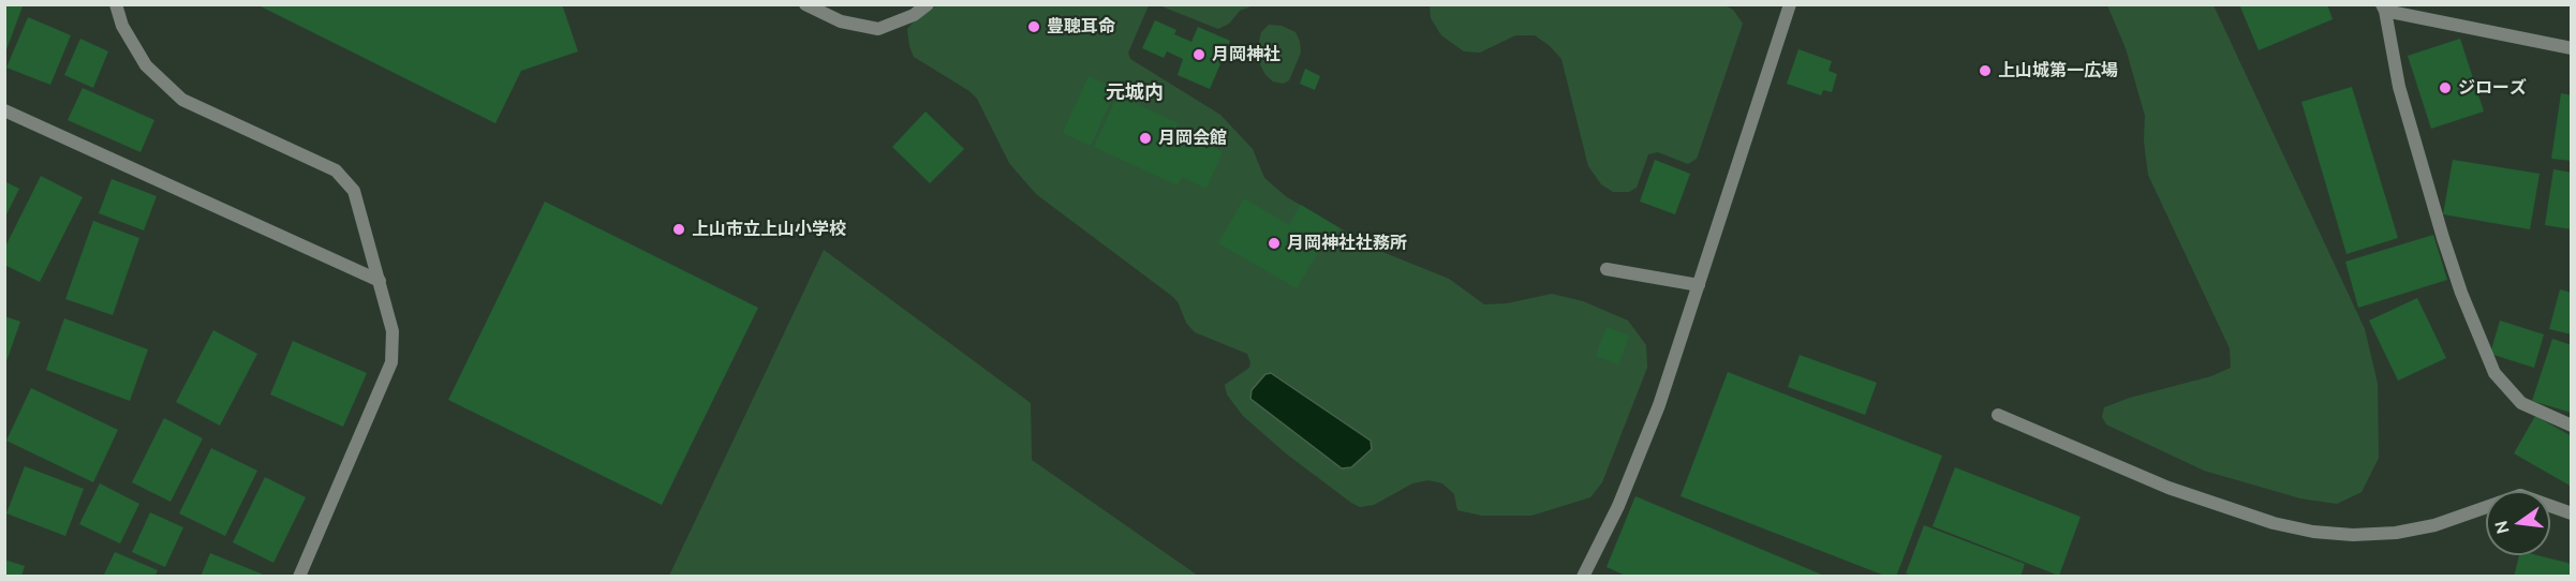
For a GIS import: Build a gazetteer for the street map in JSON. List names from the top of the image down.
{
  "districts": ["元城内"],
  "places": [
    "豊聰耳命",
    "月岡神社",
    "上山城第一広場",
    "ジローズ",
    "月岡会館",
    "上山市立上山小学校",
    "月岡神社社務所"
  ],
  "north": "left"
}
